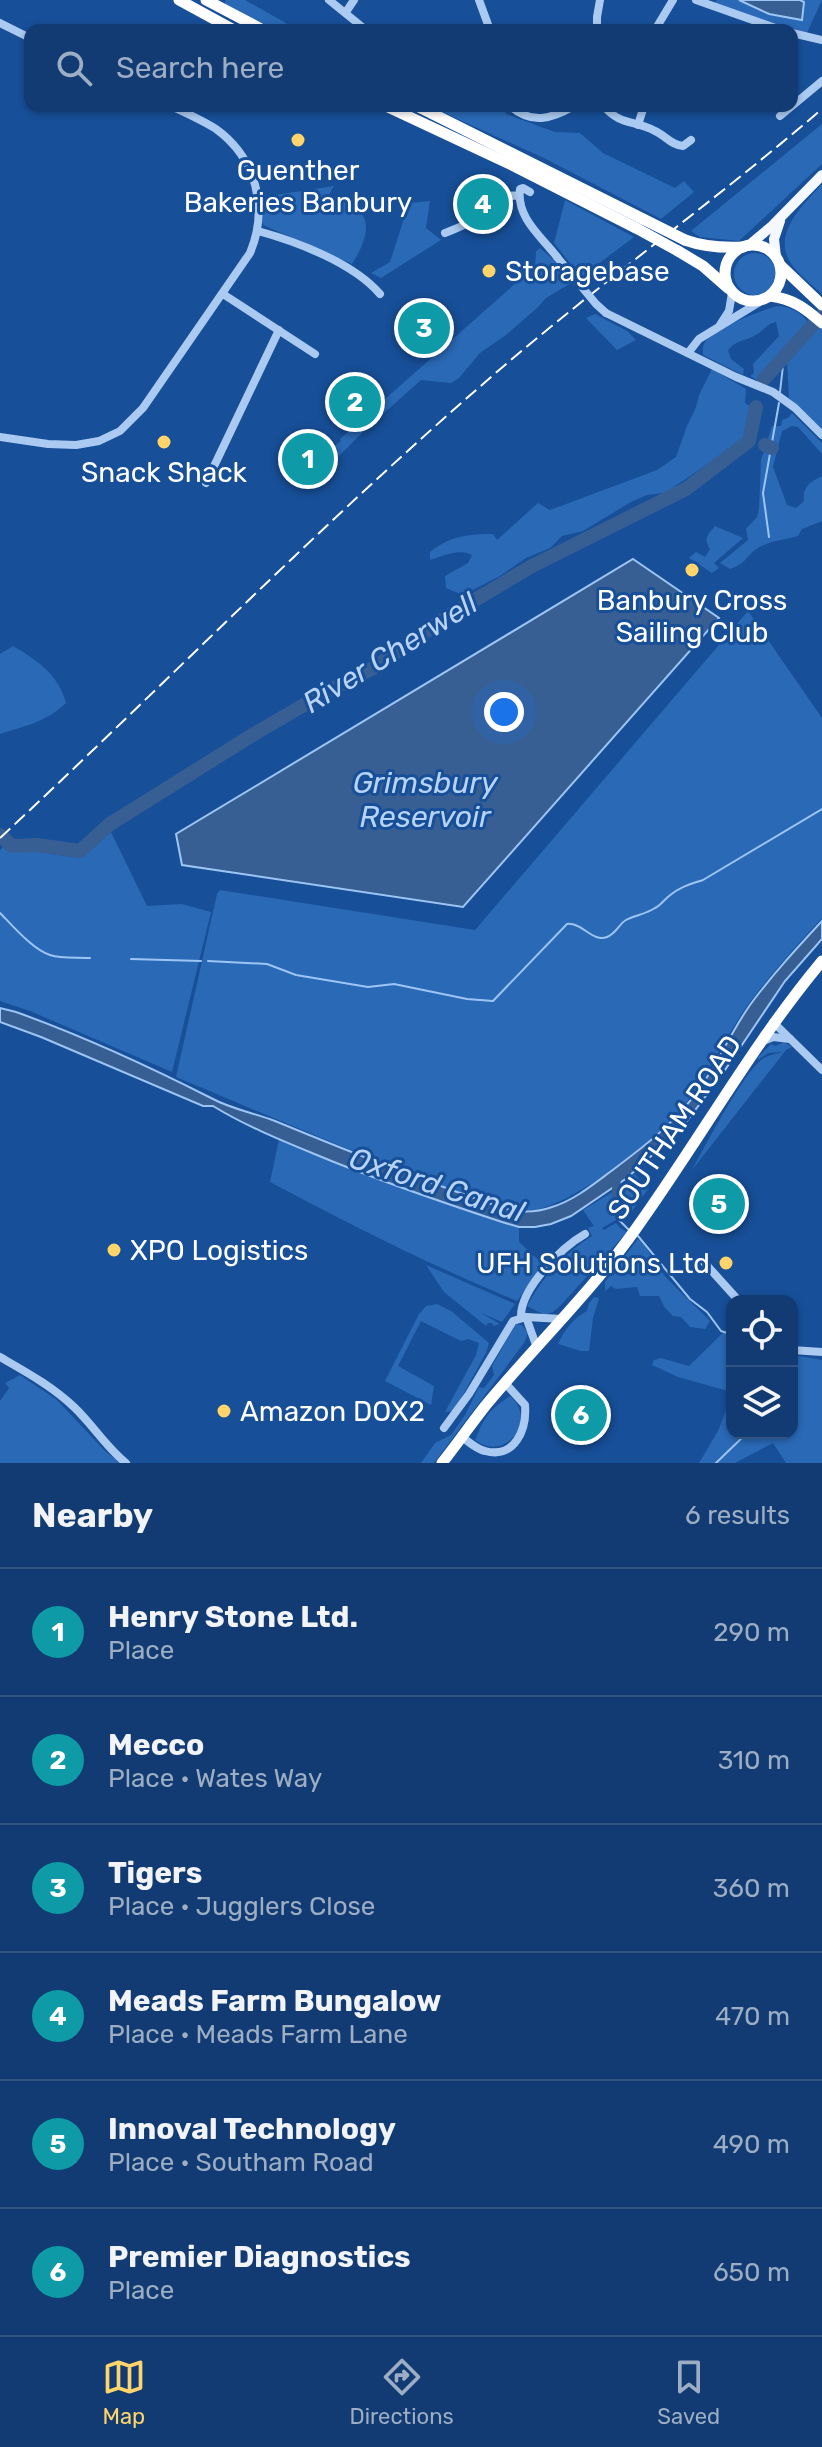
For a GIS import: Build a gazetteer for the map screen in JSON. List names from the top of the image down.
{
  "streets": {
    "highway": ["SOUTHAM ROAD"]
  },
  "water": ["River Cherwell", "Grimsbury Reservoir", "Oxford Canal"],
  "places": [
    "Guenther Bakeries Banbury",
    "Storagebase",
    "Snack Shack",
    "Banbury Cross Sailing Club",
    "XPO Logistics",
    "UFH Solutions Ltd",
    "Amazon DOX2"
  ],
  "page": {
    "search": "Search here",
    "pins": [
      "4",
      "3",
      "2",
      "1",
      "5",
      "6"
    ],
    "heading": ["Nearby", "6 results"],
    "list": [
      {
        "mark": "1",
        "name": "Henry Stone Ltd.",
        "note": "Place",
        "value": "290 m"
      },
      {
        "mark": "2",
        "name": "Mecco",
        "note": "Place · Wates Way",
        "value": "310 m"
      },
      {
        "mark": "3",
        "name": "Tigers",
        "note": "Place · Jugglers Close",
        "value": "360 m"
      },
      {
        "mark": "4",
        "name": "Meads Farm Bungalow",
        "note": "Place · Meads Farm Lane",
        "value": "470 m"
      },
      {
        "mark": "5",
        "name": "Innoval Technology",
        "note": "Place · Southam Road",
        "value": "490 m"
      },
      {
        "mark": "6",
        "name": "Premier Diagnostics",
        "note": "Place",
        "value": "650 m"
      }
    ],
    "nav": ["Map", "Directions", "Saved"]
  }
}
